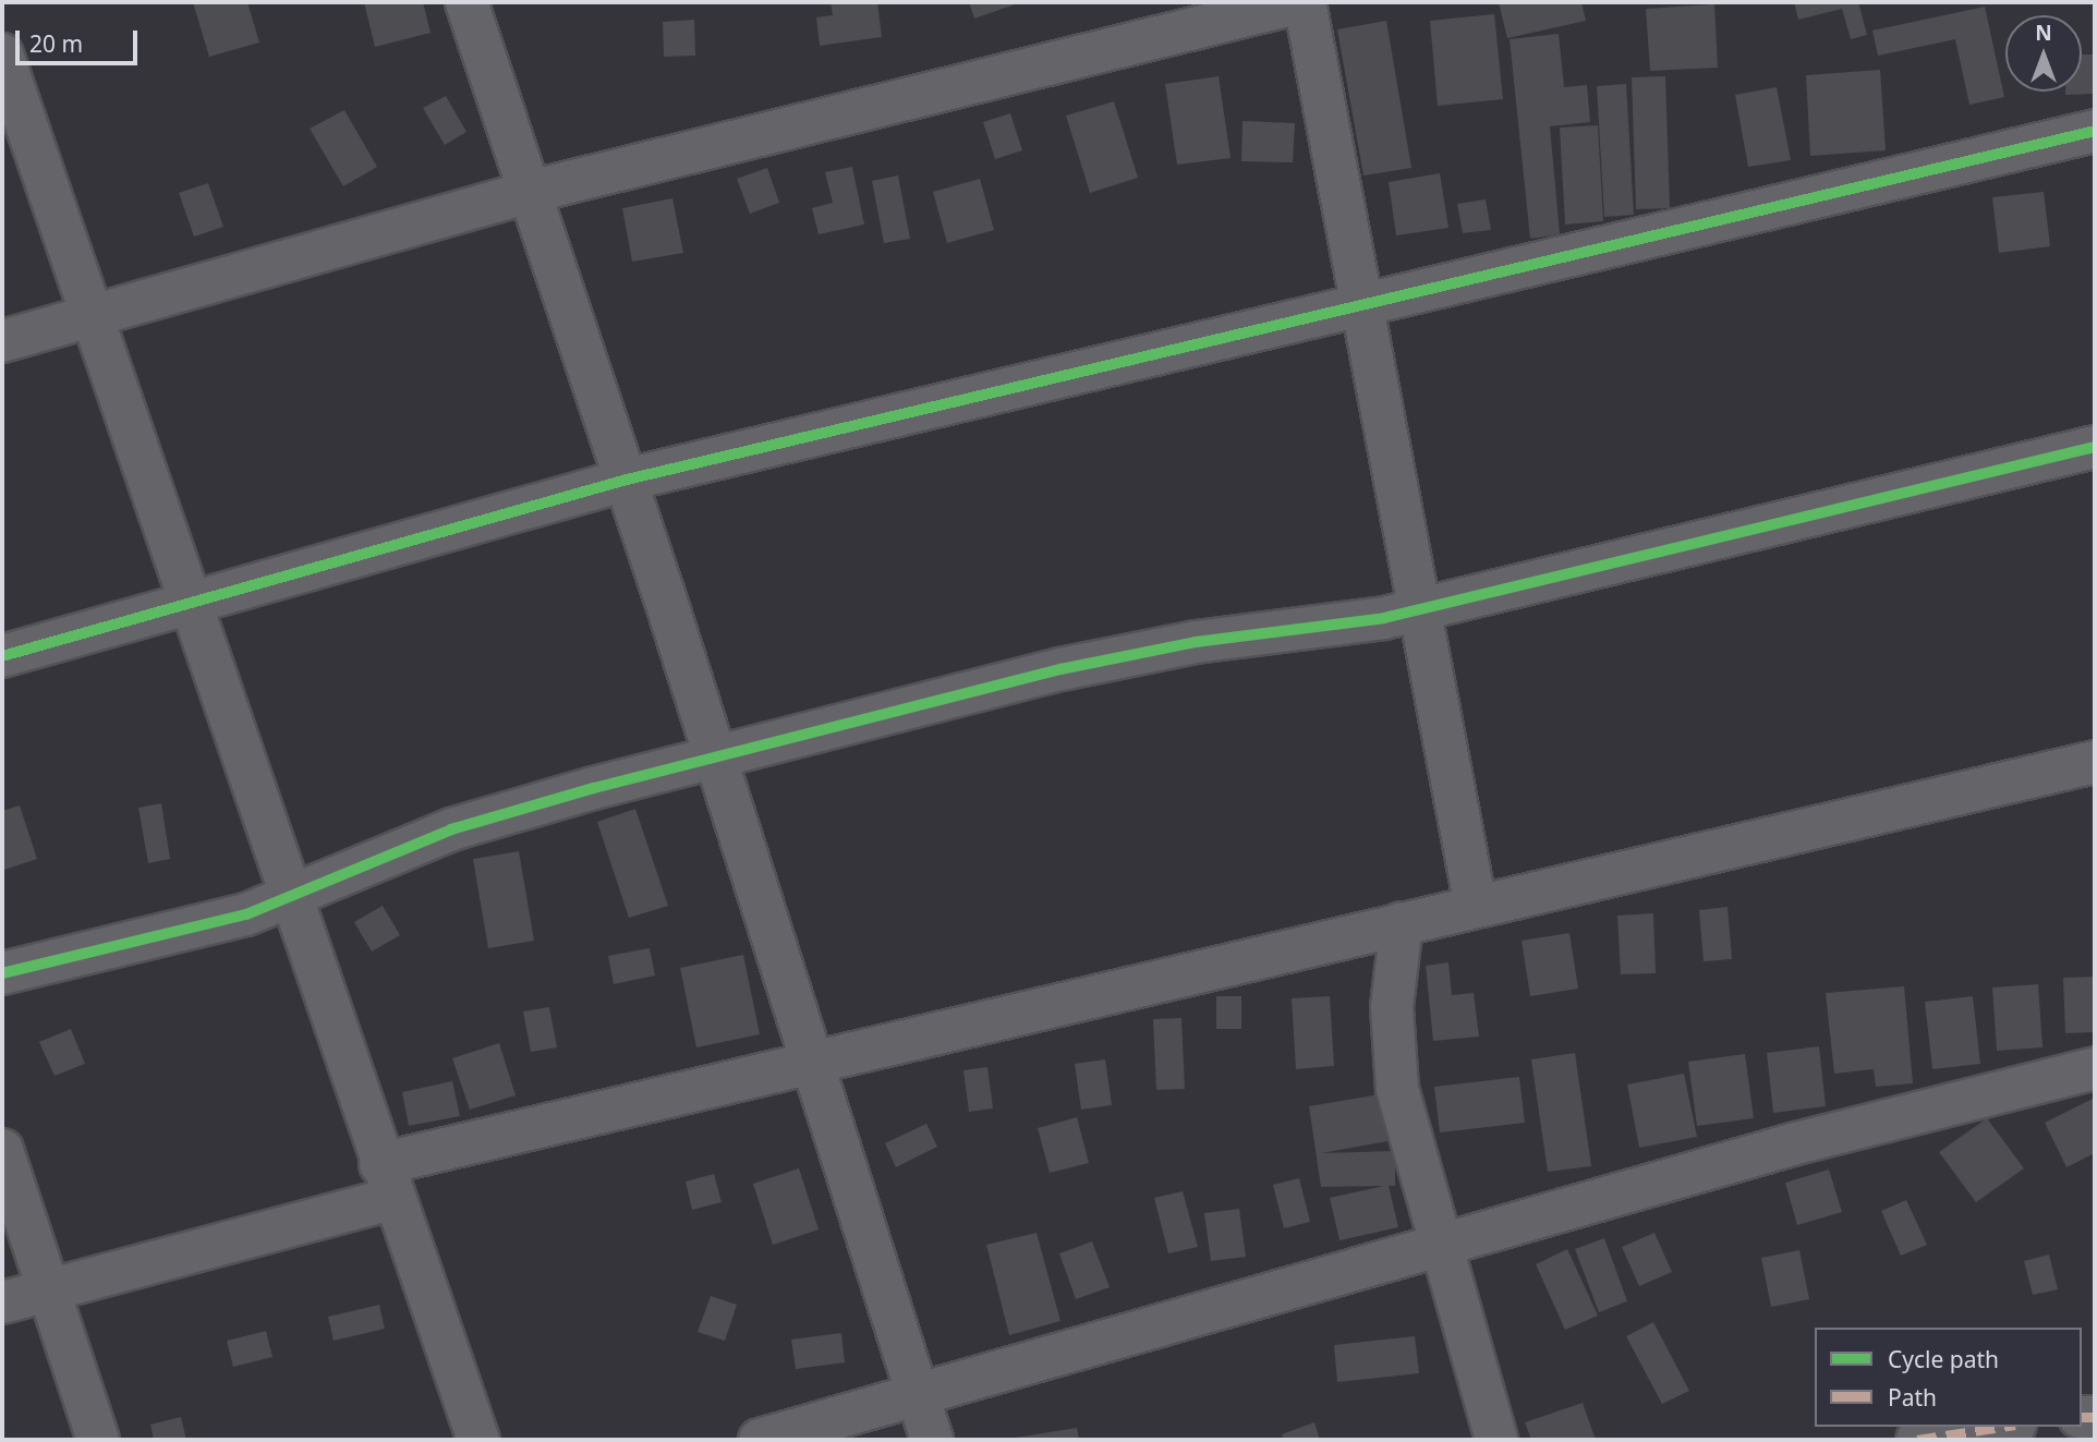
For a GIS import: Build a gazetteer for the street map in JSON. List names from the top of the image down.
{
  "legend": ["Cycle path", "Path"],
  "scale_bar": "20 m",
  "north": "top"
}
